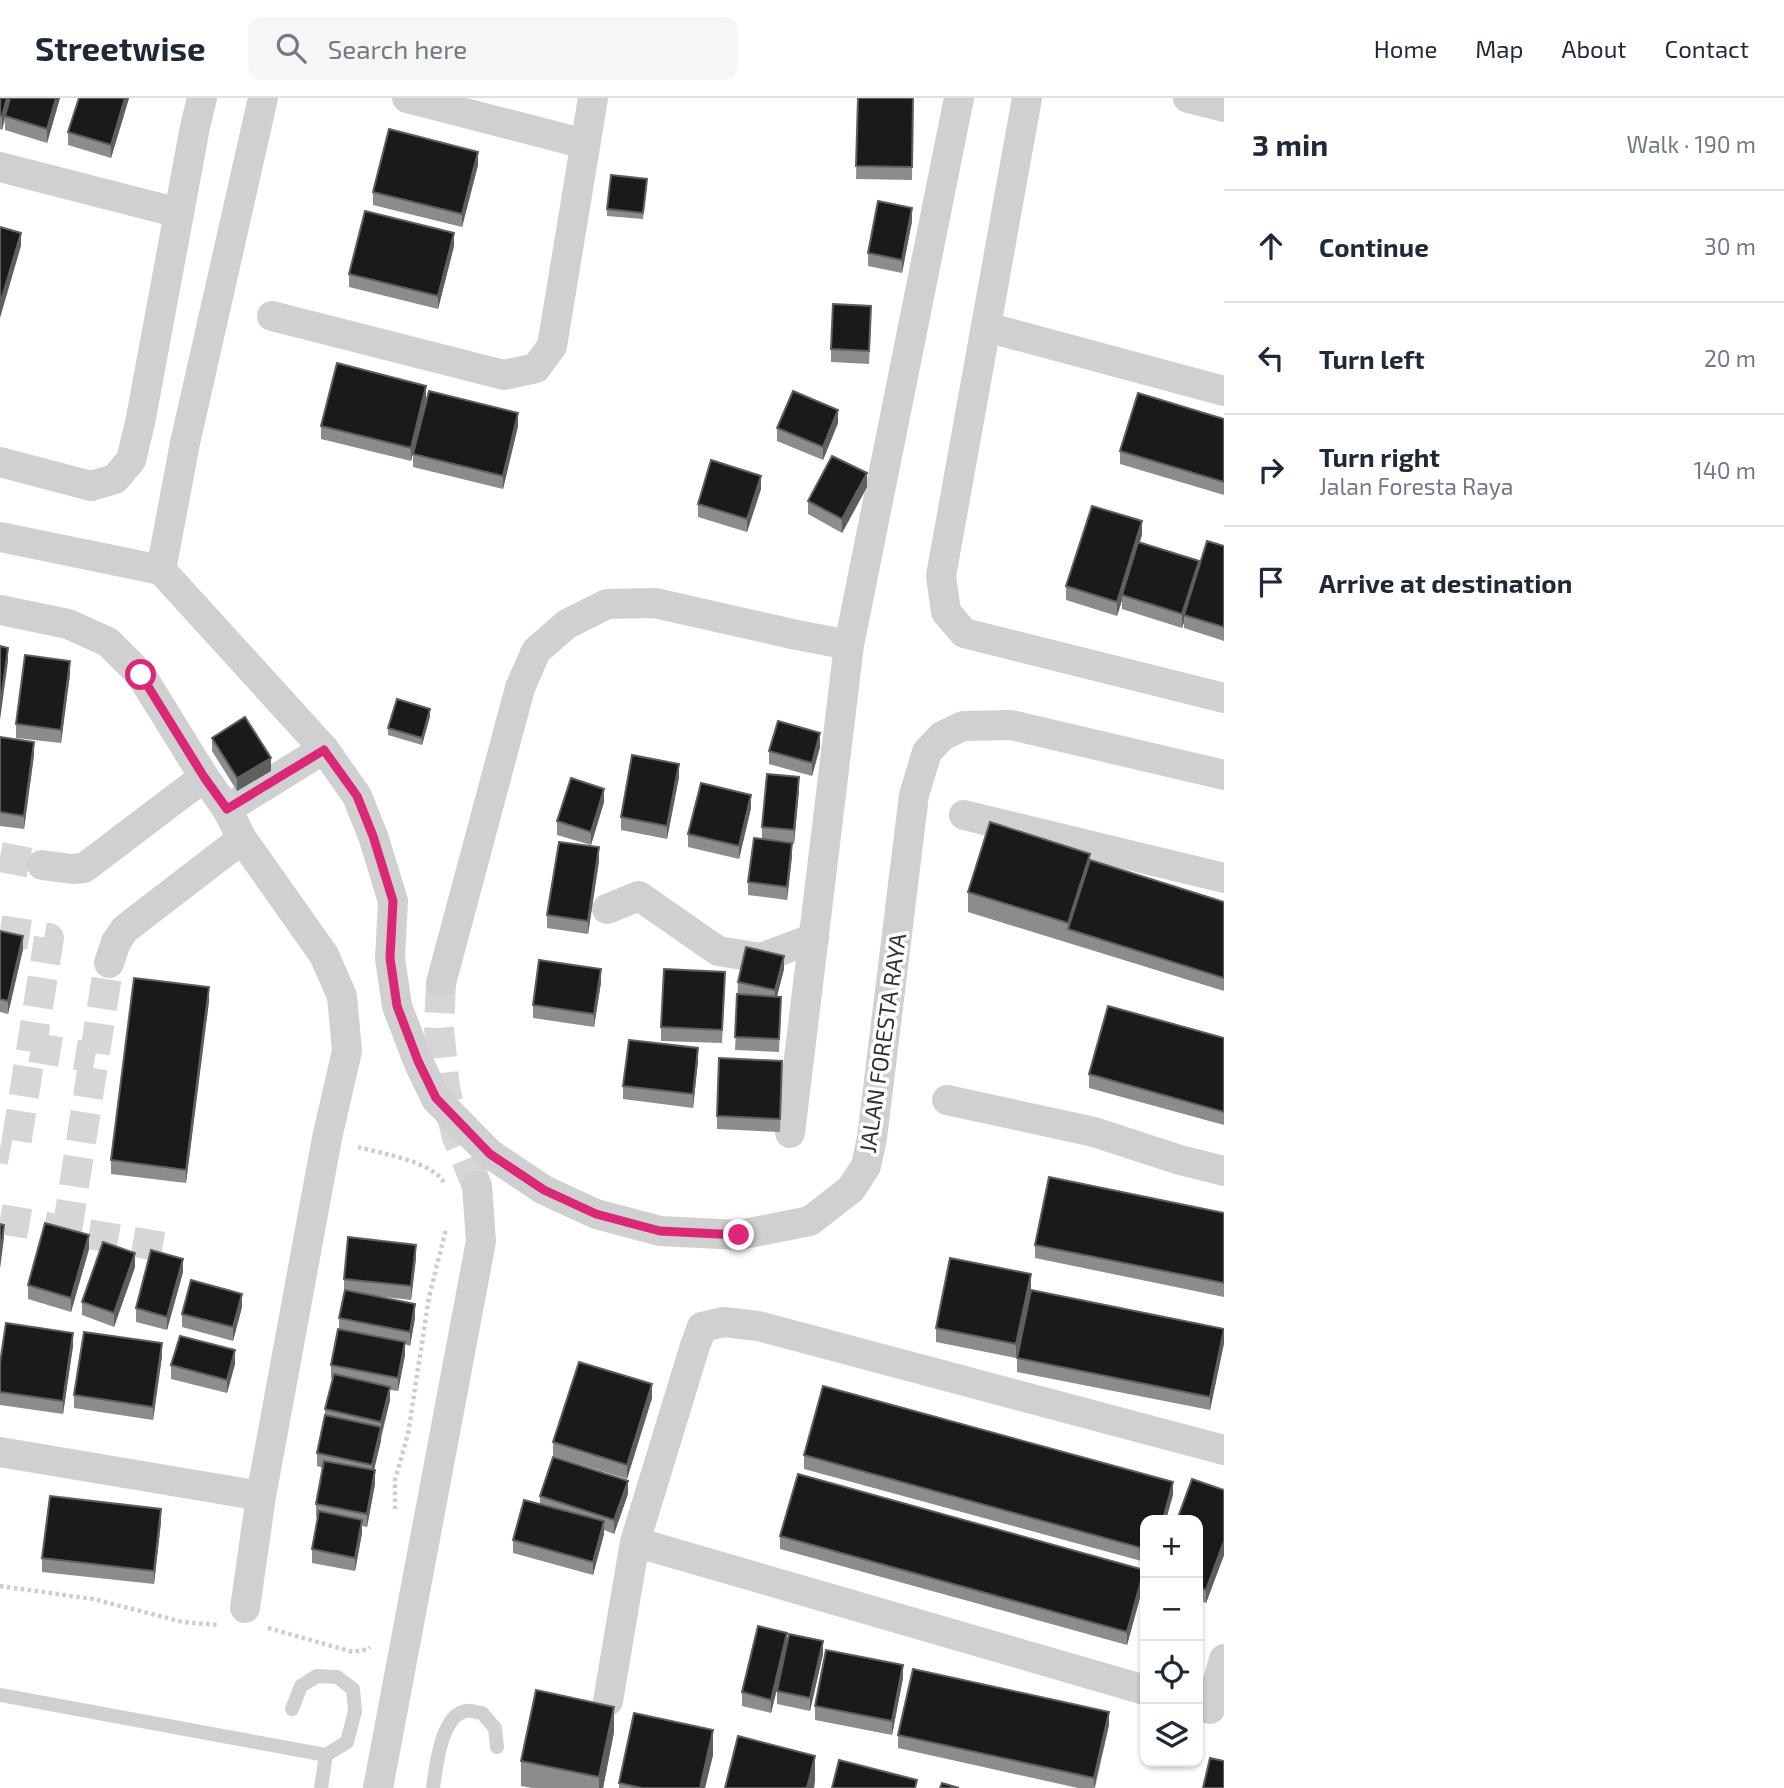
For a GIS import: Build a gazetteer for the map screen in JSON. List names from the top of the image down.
{
  "streets": {
    "street": ["JALAN FORESTA RAYA"]
  },
  "page": {
    "header": "Streetwise",
    "search": "Search here",
    "nav": [
      "Home",
      "Map",
      "About",
      "Contact"
    ],
    "heading": ["3 min", "Walk · 190 m"],
    "list": [
      ["Continue", "30 m"],
      ["Turn left", "20 m"],
      ["Turn right", "Jalan Foresta Raya", "140 m"],
      "Arrive at destination"
    ],
    "map_buttons": ["+", "−"]
  }
}
